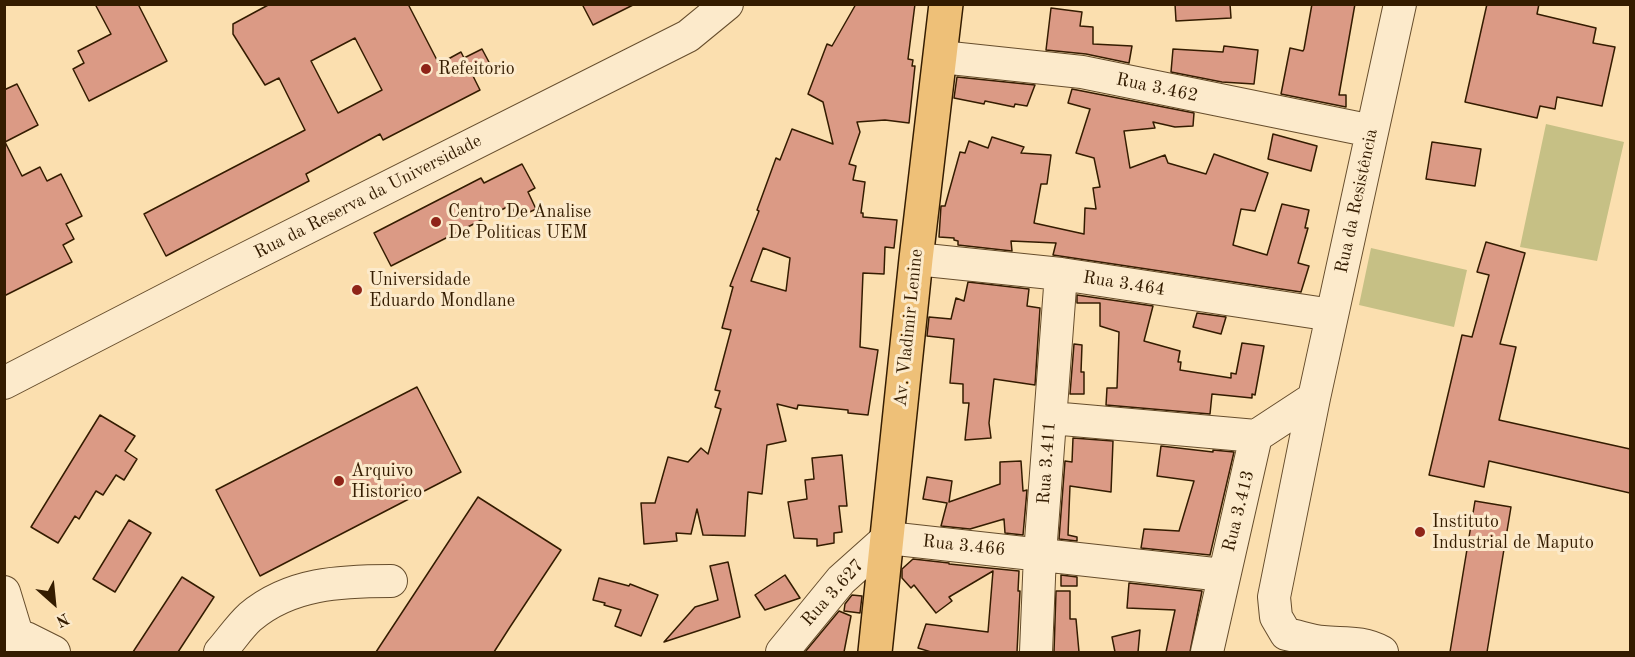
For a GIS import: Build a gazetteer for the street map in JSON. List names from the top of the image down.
{
  "streets": {
    "main road": ["Av. Vladimir Lenine"],
    "street": [
      "Rua 3.462",
      "Rua da Reserva da Universidade",
      "Rua da Resistência",
      "Rua 3.464",
      "Rua 3.411",
      "Rua 3.413",
      "Rua 3.466",
      "Rua 3.627"
    ]
  },
  "crossings": [
    ["Rua 3.462", "Rua da Resistência"],
    ["Rua 3.462", "Av. Vladimir Lenine"],
    ["Rua da Resistência", "Rua 3.464"],
    ["Rua 3.464", "Av. Vladimir Lenine"],
    ["Rua 3.464", "Rua 3.411"],
    ["Av. Vladimir Lenine", "Rua 3.466"],
    ["Av. Vladimir Lenine", "Rua 3.627"],
    ["Rua 3.411", "Rua 3.466"],
    ["Rua 3.413", "Rua 3.466"],
    ["Rua 3.466", "Rua 3.627"]
  ],
  "places": [
    "Refeitorio",
    "Centro De Analise De Politicas UEM",
    "Universidade Eduardo Mondlane",
    "Arquivo Historico",
    "Instituto Industrial de Maputo"
  ],
  "north": "bottom right"
}
